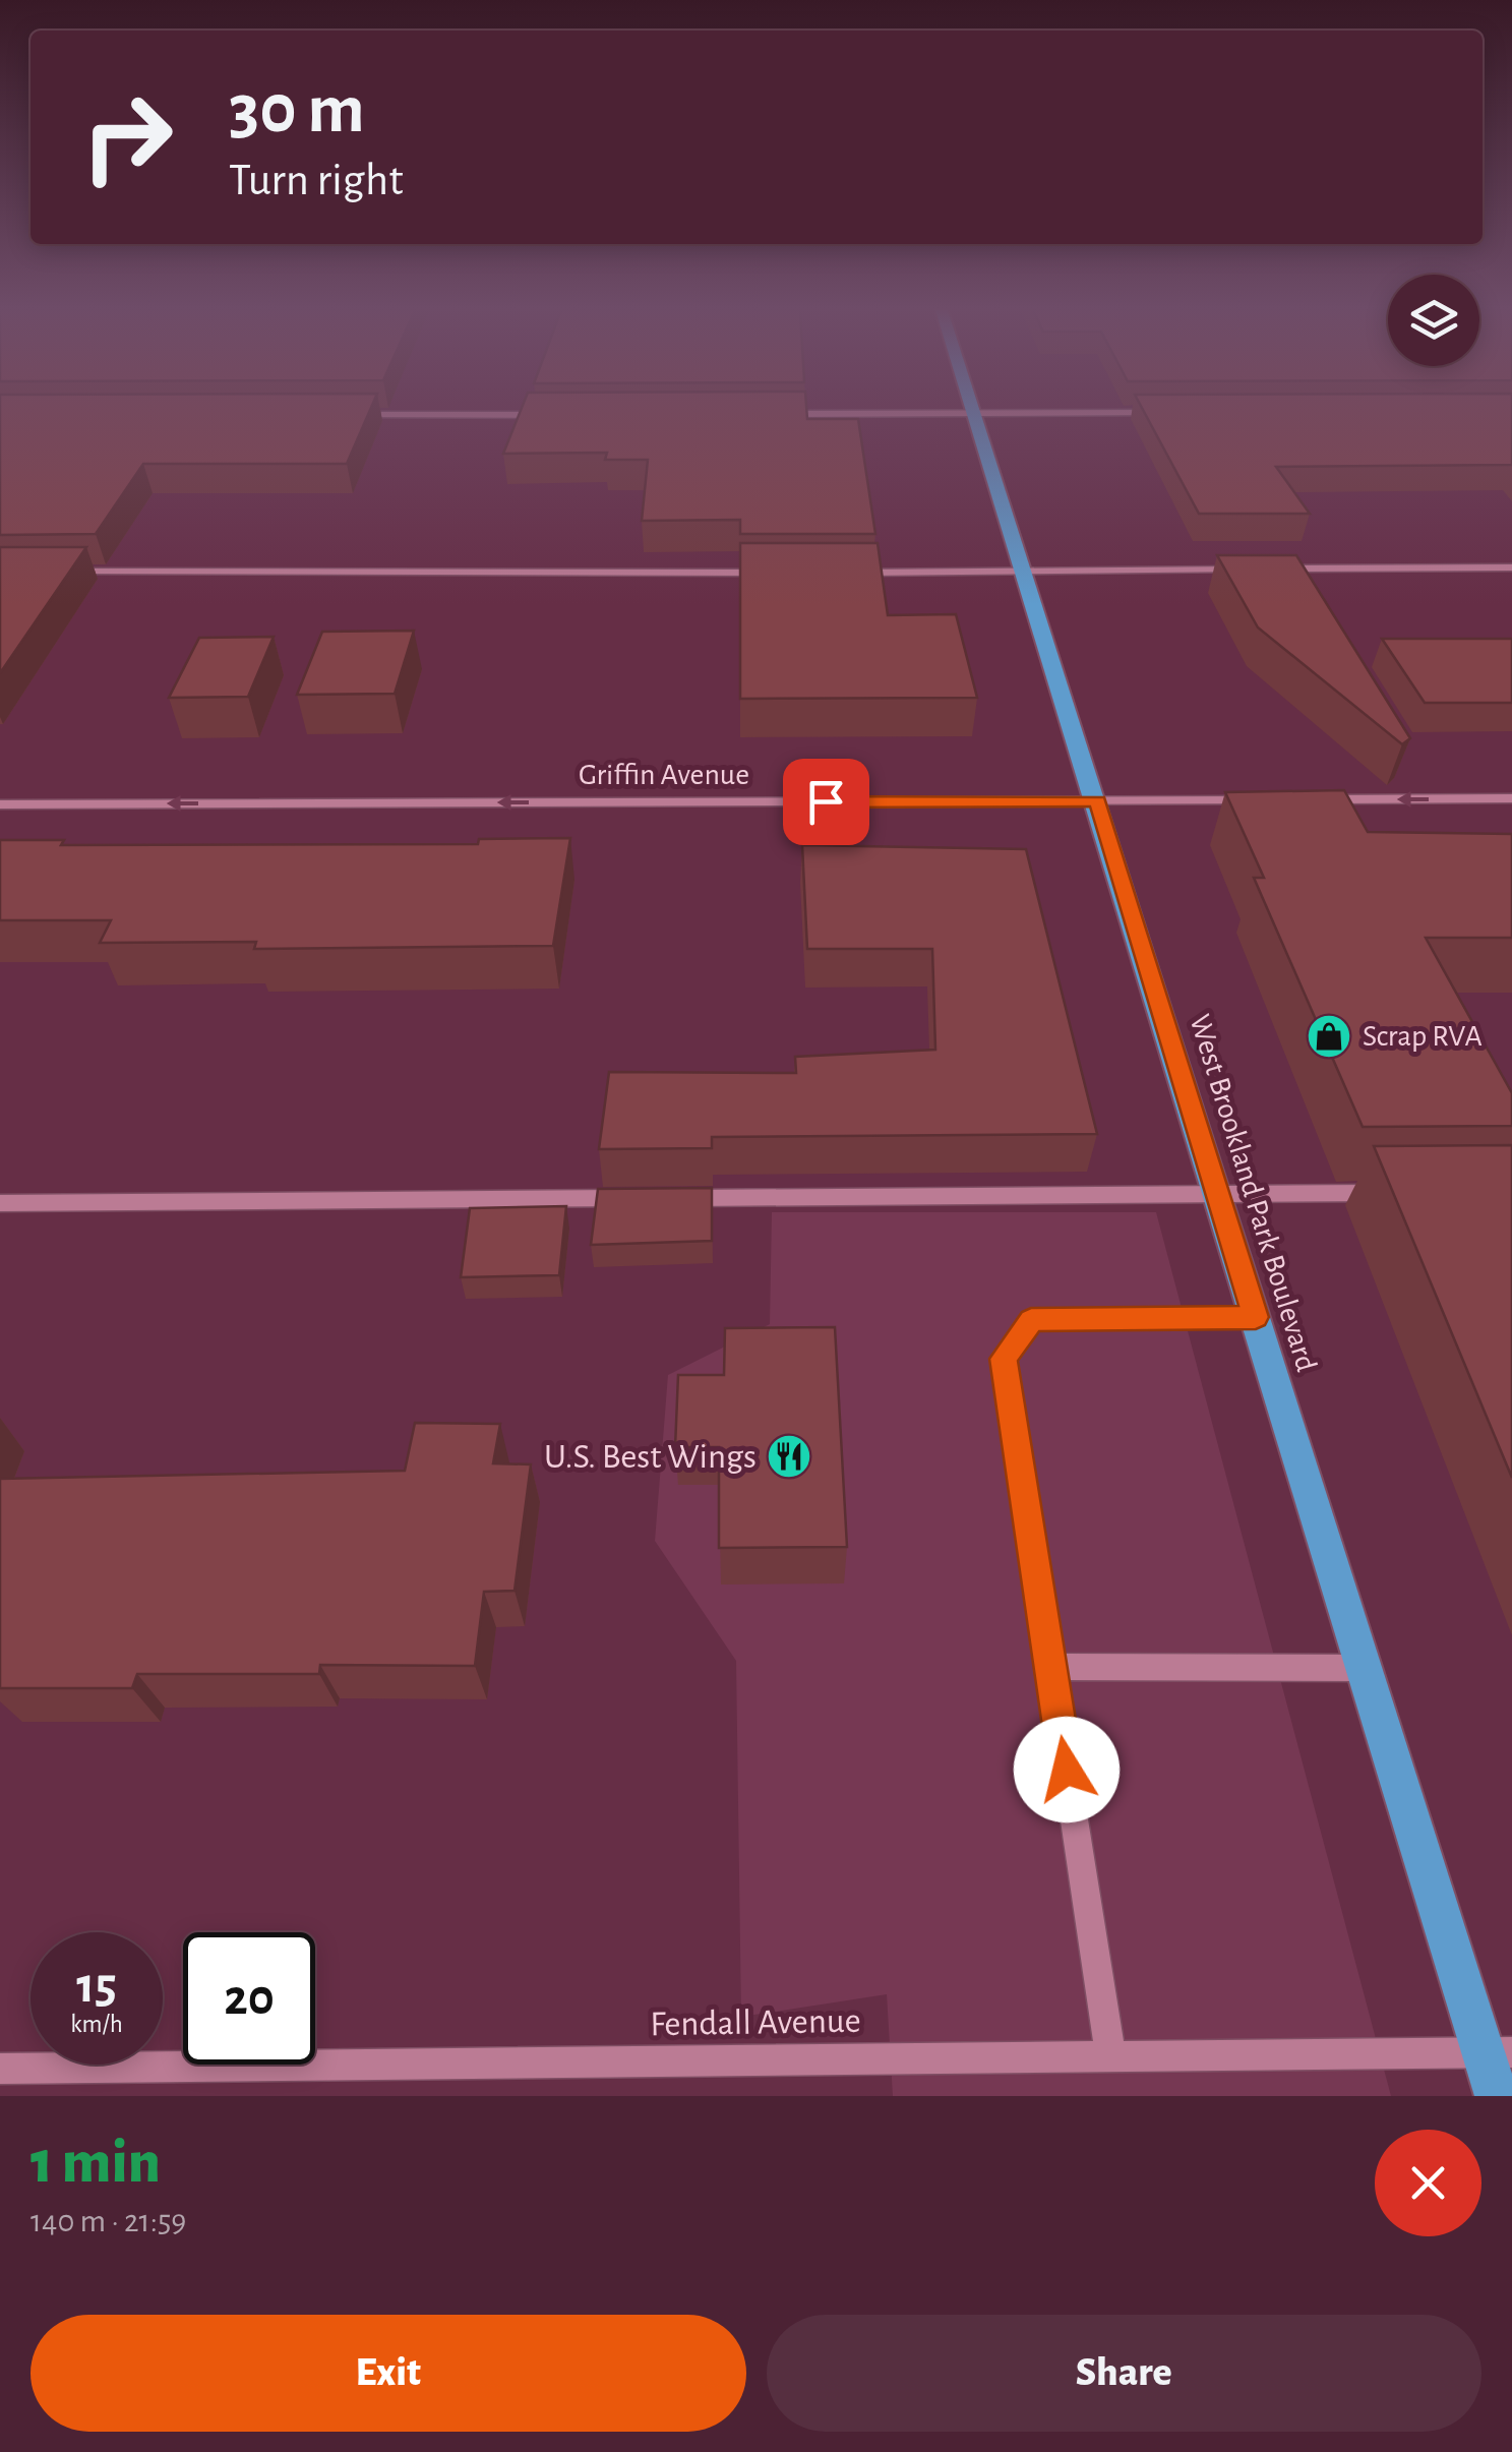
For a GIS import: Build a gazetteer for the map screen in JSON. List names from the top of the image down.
{
  "streets": {
    "main road": ["West Brookland Park Boulevard"],
    "street": ["Griffin Avenue", "Fendall Avenue"]
  },
  "crossings": [
    ["Griffin Avenue", "West Brookland Park Boulevard"],
    ["West Brookland Park Boulevard", "Fendall Avenue"]
  ],
  "one_way": ["Griffin Avenue"],
  "places": {
    "shop": ["Scrap RVA"],
    "restaurant": ["U.S. Best Wings"]
  },
  "page": {
    "turn": ["30 m", "Turn right"],
    "speed": "15 km/h",
    "limit": "20",
    "heading": ["1 min", "140 m · 21:59"],
    "buttons": ["Exit", "Share"]
  }
}
